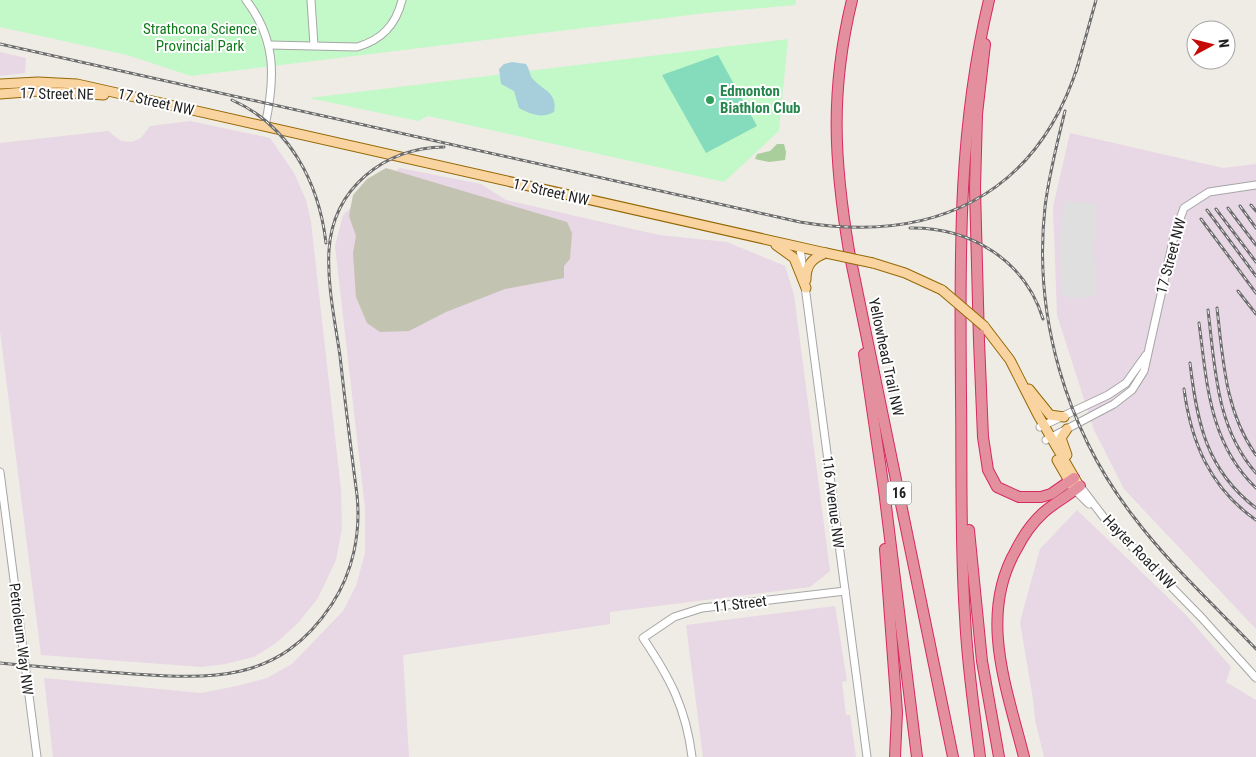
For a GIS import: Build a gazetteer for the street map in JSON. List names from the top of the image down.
{
  "streets": {
    "highway": ["Yellowhead Trail NW", "16"],
    "main road": ["17 Street NE", "17 Street NW"],
    "street": [
      "116 Avenue NW",
      "Hayter Road NW",
      "11 Street",
      "Petroleum Way NW"
    ]
  },
  "crossings": [
    ["17 Street NE", "17 Street NW"],
    ["17 Street NW", "116 Avenue NW"],
    ["17 Street NW", "Hayter Road NW"],
    ["116 Avenue NW", "11 Street"]
  ],
  "parks": ["Strathcona Science Provincial Park"],
  "places": ["Edmonton Biathlon Club"],
  "north": "right"
}
